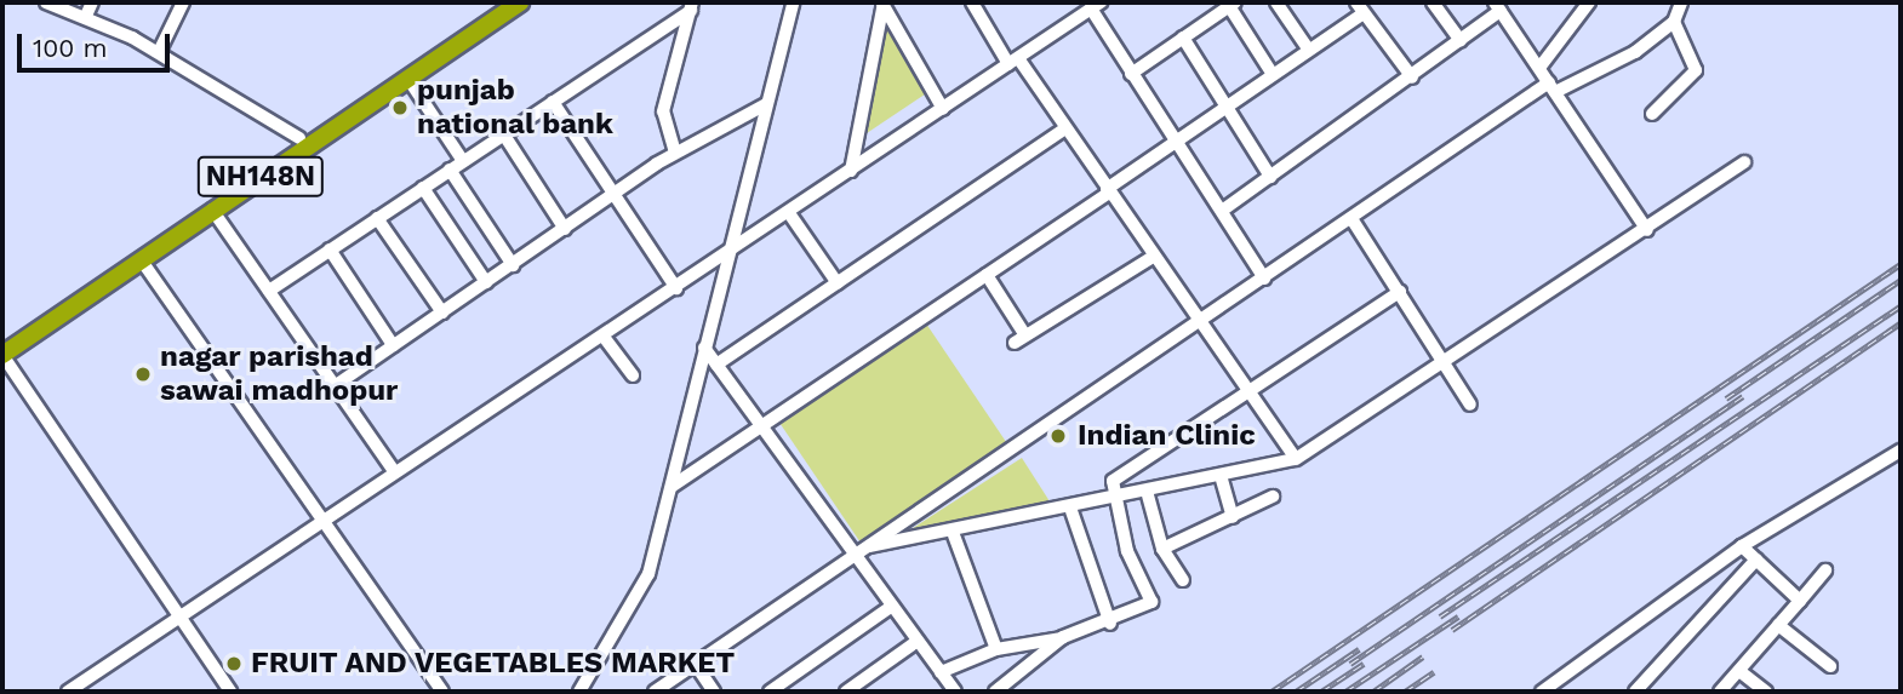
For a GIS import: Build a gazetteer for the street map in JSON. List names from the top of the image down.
{
  "streets": {
    "highway": ["NH148N"]
  },
  "places": [
    "punjab national bank",
    "nagar parishad sawai madhopur",
    "Indian Clinic",
    "FRUIT AND VEGETABLES MARKET"
  ],
  "scale_bar": "100 m"
}
